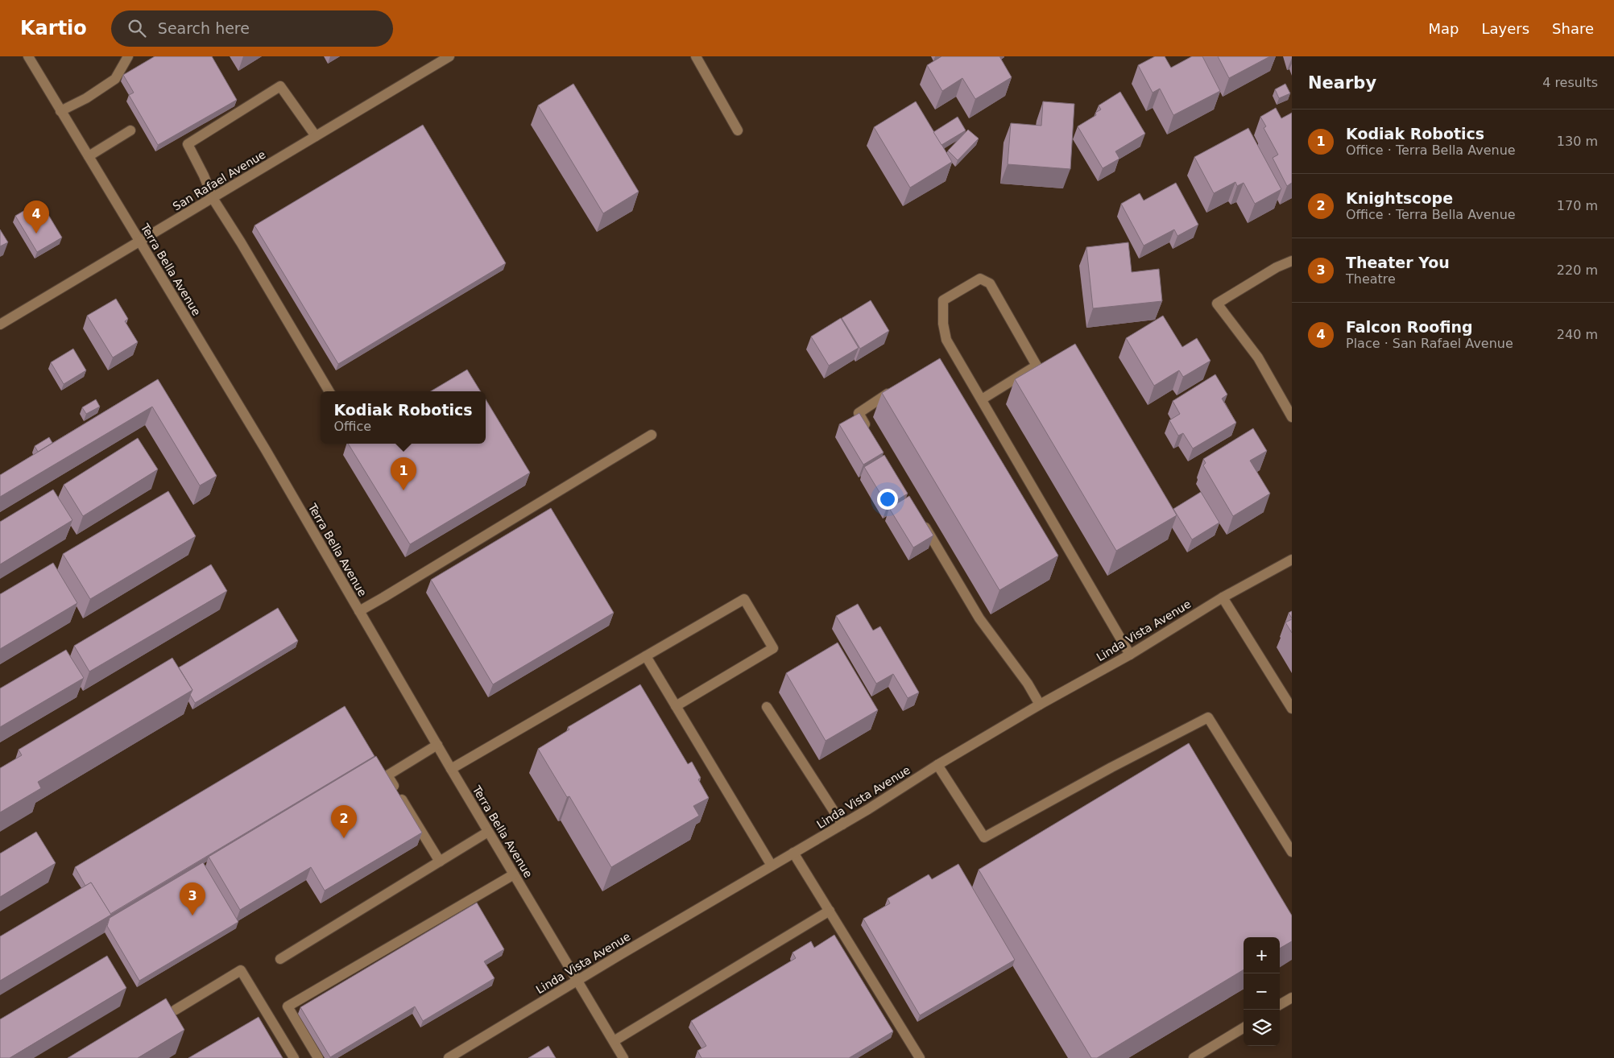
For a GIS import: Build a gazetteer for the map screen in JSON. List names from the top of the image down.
{
  "streets": {
    "street": ["San Rafael Avenue", "Terra Bella Avenue", "Linda Vista Avenue"]
  },
  "crossings": [
    ["San Rafael Avenue", "Terra Bella Avenue"],
    ["Terra Bella Avenue", "Linda Vista Avenue"]
  ],
  "page": {
    "header": "Kartio",
    "search": "Search here",
    "nav": ["Map", "Layers", "Share"],
    "heading": ["Nearby", "4 results"],
    "list": [
      {
        "mark": "1",
        "name": "Kodiak Robotics",
        "note": "Office · Terra Bella Avenue",
        "value": "130 m"
      },
      {
        "mark": "2",
        "name": "Knightscope",
        "note": "Office · Terra Bella Avenue",
        "value": "170 m"
      },
      {
        "mark": "3",
        "name": "Theater You",
        "note": "Theatre",
        "value": "220 m"
      },
      {
        "mark": "4",
        "name": "Falcon Roofing",
        "note": "Place · San Rafael Avenue",
        "value": "240 m"
      }
    ],
    "pins": [
      "4",
      "1",
      "2",
      "3"
    ],
    "popup": ["Kodiak Robotics", "Office"],
    "map_buttons": ["+", "−"]
  }
}
